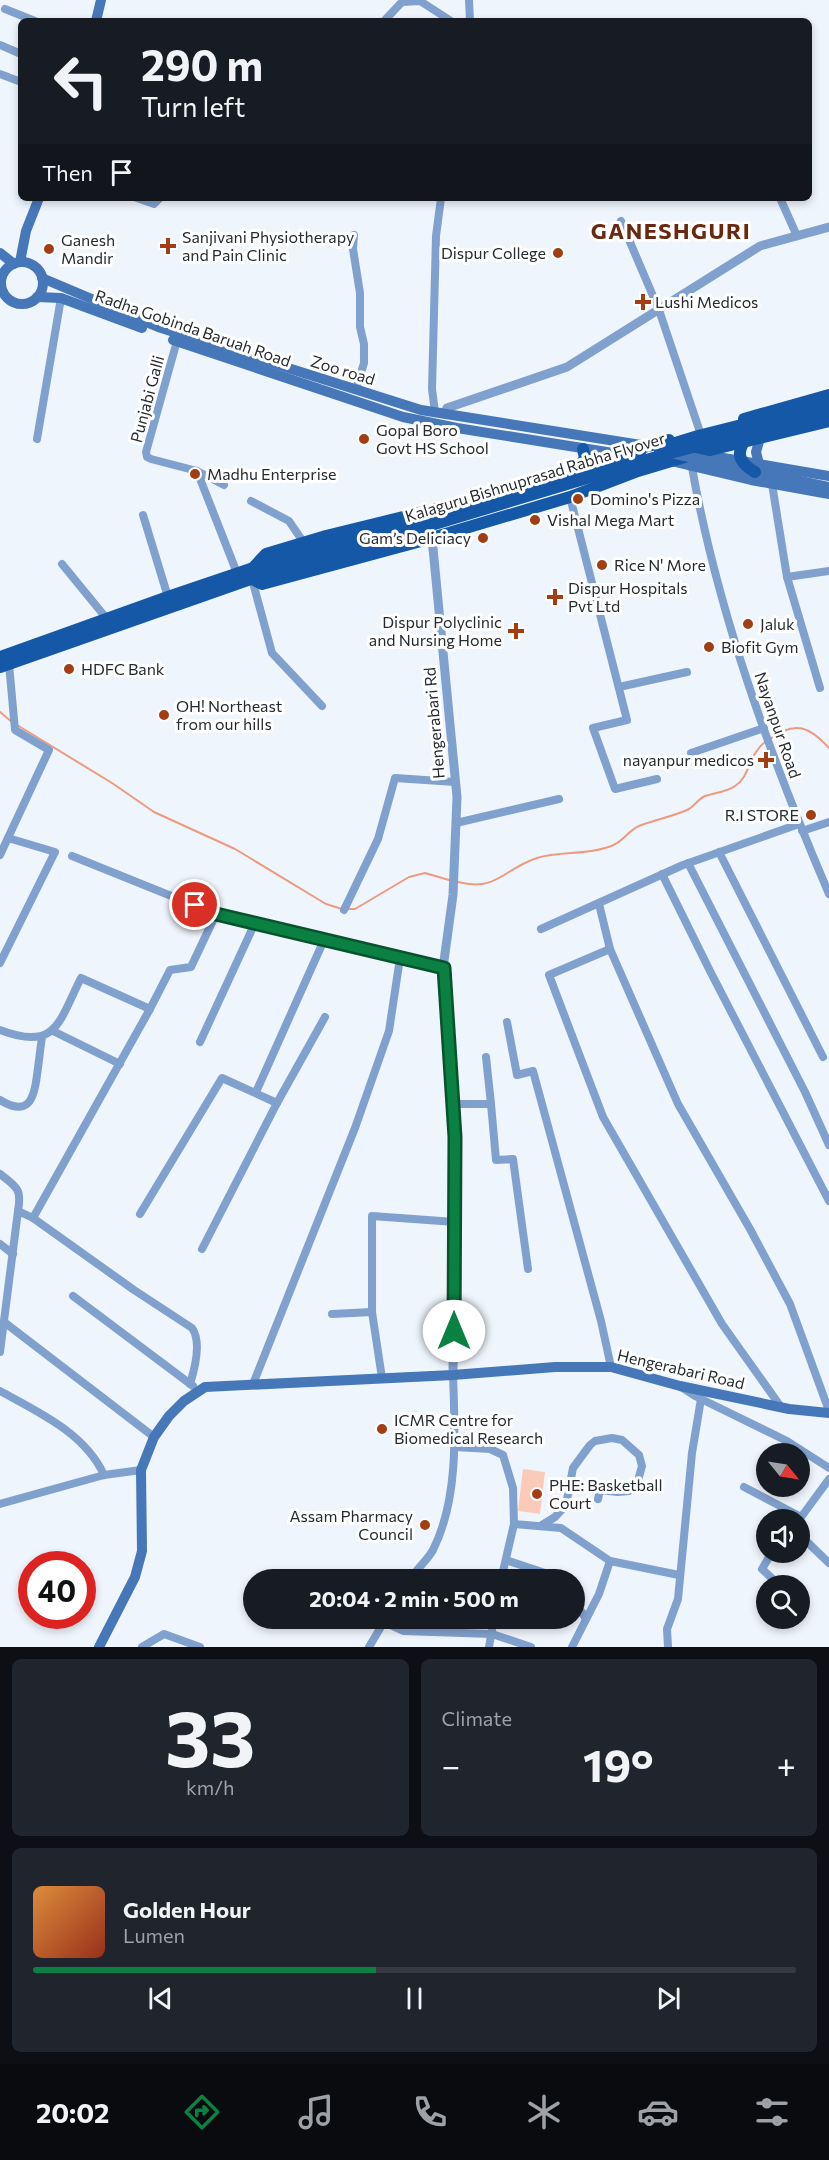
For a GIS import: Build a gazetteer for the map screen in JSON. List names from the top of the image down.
{
  "streets": {
    "main road": [
      "Radha Gobinda Baruah Road",
      "Zoo road",
      "Kalaguru Bishnuprasad Rabha Flyover",
      "Hengerabari Road"
    ],
    "street": ["Punjabi Galli", "Hengerabari Rd", "Nayanpur Road"]
  },
  "crossings": [
    ["Radha Gobinda Baruah Road", "Zoo road"]
  ],
  "districts": ["GANESHGURI"],
  "places": {
    "health": [
      "Sanjivani Physiotherapy and Pain Clinic",
      "Lushi Medicos",
      "Dispur Hospitals Pvt Ltd",
      "Dispur Polyclinic and Nursing Home",
      "nayanpur medicos"
    ],
    "other": [
      "Ganesh Mandir",
      "Dispur College",
      "Gopal Boro Govt HS School",
      "Madhu Enterprise",
      "Domino's Pizza",
      "Vishal Mega Mart",
      "Gam’s Deliciacy",
      "Rice N' More",
      "Jaluk",
      "Biofit Gym",
      "HDFC Bank",
      "OH! Northeast from our hills",
      "R.I STORE",
      "ICMR Centre for Biomedical Research",
      "PHE: Basketball Court",
      "Assam Pharmacy Council"
    ]
  },
  "north": "bottom right",
  "page": {
    "turn": ["290 m", "Turn left"],
    "then": "Then",
    "limit": "40",
    "trip": "20:04 · 2 min · 500 m",
    "tile": [
      ["33", "km/h"],
      "Climate"
    ],
    "heat": ["−", "19°", "+"],
    "song": ["Golden Hour", "Lumen"],
    "tabs": "20:02"
  }
}
